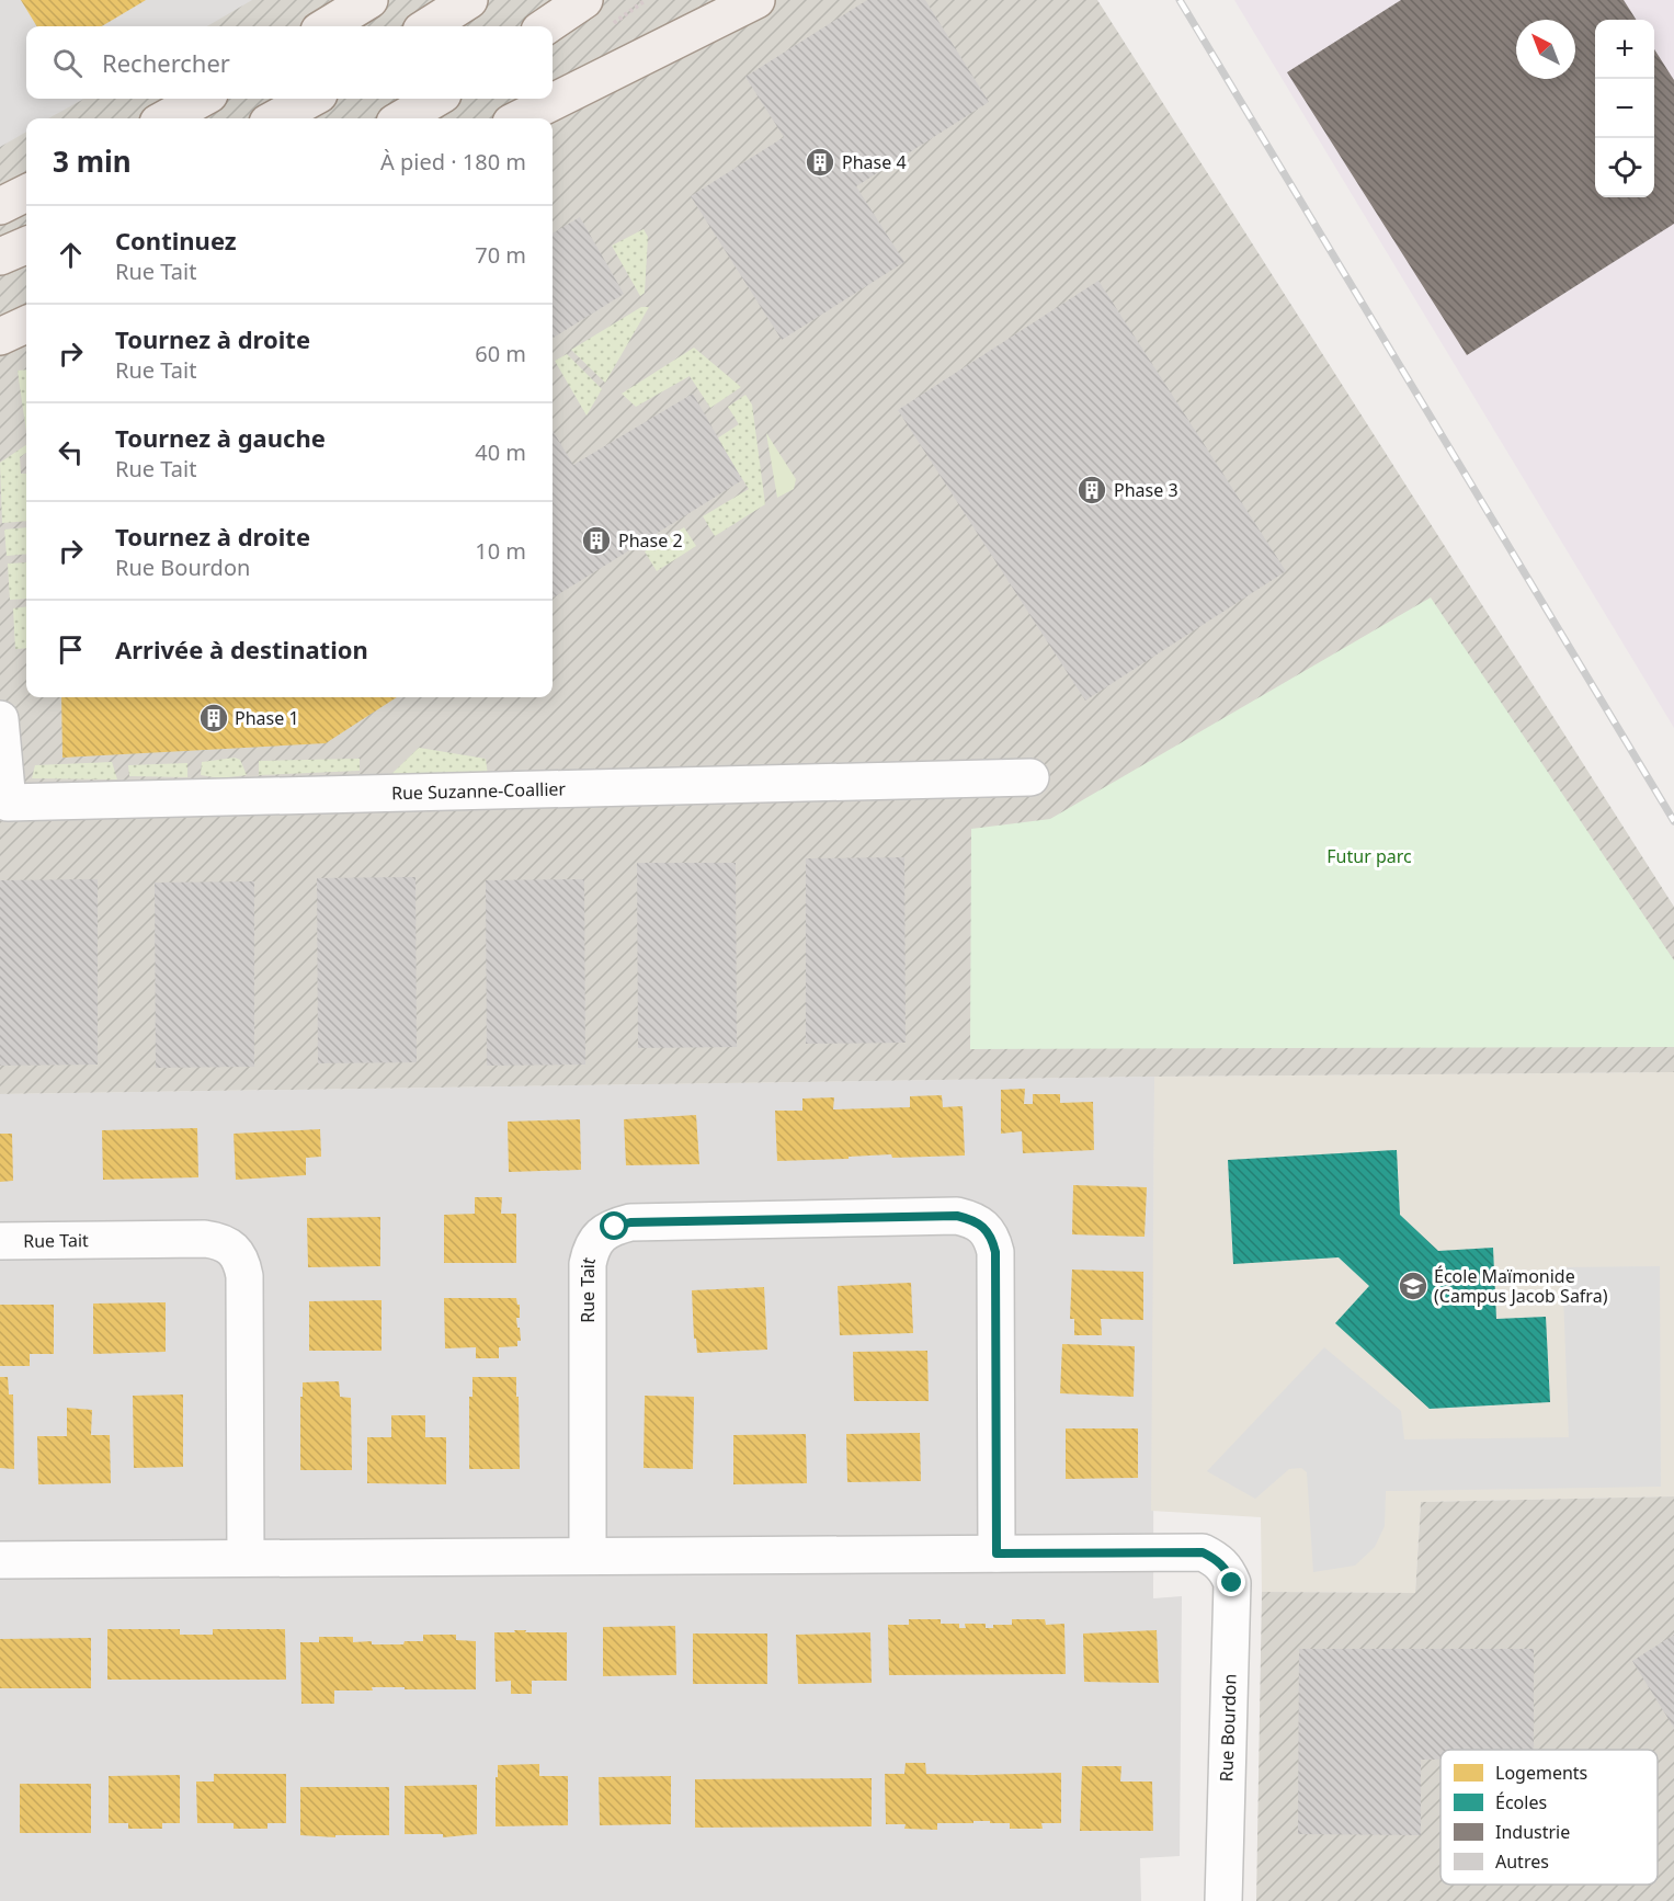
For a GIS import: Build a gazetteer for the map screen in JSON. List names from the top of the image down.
{
  "streets": {
    "street": ["Rue Suzanne-Coallier", "Rue Tait", "Rue Bourdon"]
  },
  "crossings": [
    ["Rue Tait", "Rue Bourdon"]
  ],
  "parks": ["Futur parc"],
  "places": {
    "building": [
      "Phase 4",
      "Phase 3",
      "Phase 2",
      "Phase 1"
    ],
    "school or university": ["École Maïmonide (Campus Jacob Safra)"]
  },
  "legend": [
    "Logements",
    "Écoles",
    "Industrie",
    "Autres"
  ],
  "north": "top left",
  "page": {
    "map_buttons": ["+", "−"],
    "search": "Rechercher",
    "heading": ["3 min", "À pied · 180 m"],
    "list": [
      ["Continuez", "Rue Tait", "70 m"],
      ["Tournez à droite", "Rue Tait", "60 m"],
      ["Tournez à gauche", "Rue Tait", "40 m"],
      ["Tournez à droite", "Rue Bourdon", "10 m"],
      "Arrivée à destination"
    ]
  }
}
